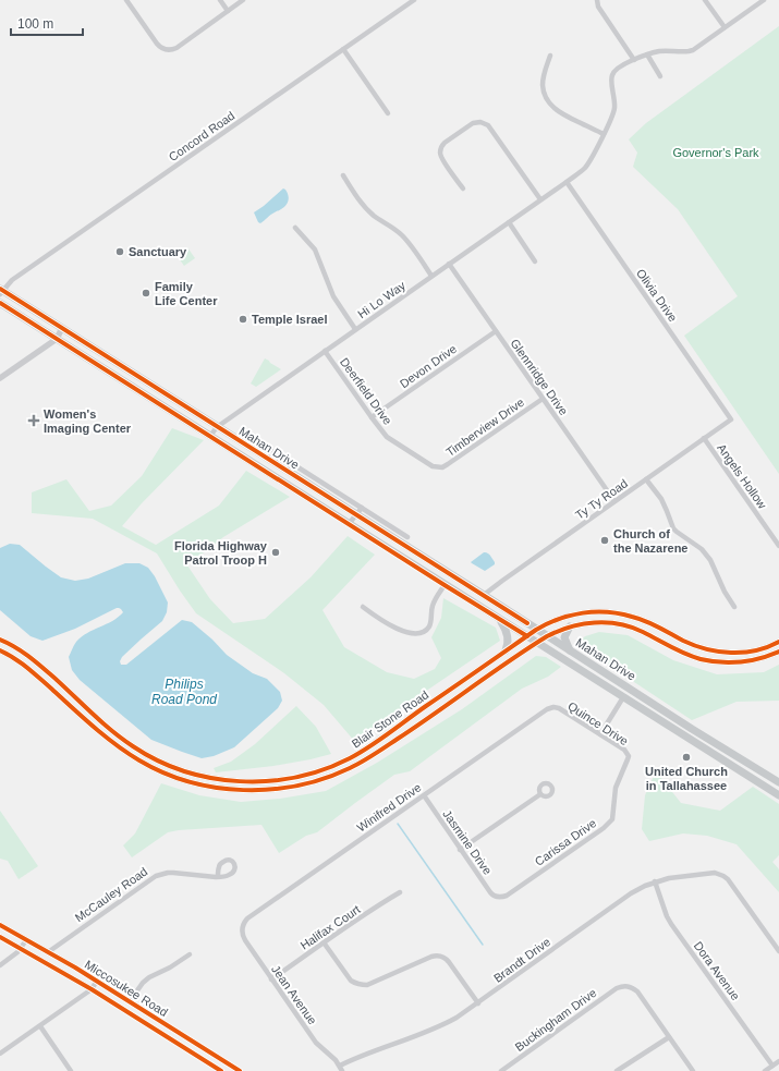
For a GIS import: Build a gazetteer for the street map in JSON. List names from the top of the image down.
{
  "streets": {
    "main road": ["Mahan Drive", "Blair Stone Road"],
    "street": [
      "Concord Road",
      "Olivia Drive",
      "Hi Lo Way",
      "Devon Drive",
      "Glennridge Drive",
      "Deerfield Drive",
      "Timberview Drive",
      "Angels Hollow",
      "Ty Ty Road",
      "Quince Drive",
      "Winifred Drive",
      "Jasmine Drive",
      "Carissa Drive",
      "McCauley Road",
      "Halifax Court",
      "Brandt Drive",
      "Dora Avenue",
      "Miccosukee Road",
      "Jean Avenue",
      "Buckingham Drive"
    ]
  },
  "crossings": [
    ["Concord Road", "Mahan Drive"],
    ["Olivia Drive", "Hi Lo Way"],
    ["Olivia Drive", "Ty Ty Road"],
    ["Hi Lo Way", "Glennridge Drive"],
    ["Hi Lo Way", "Deerfield Drive"],
    ["Hi Lo Way", "Mahan Drive"],
    ["Devon Drive", "Glennridge Drive"],
    ["Devon Drive", "Deerfield Drive"],
    ["Glennridge Drive", "Timberview Drive"],
    ["Glennridge Drive", "Ty Ty Road"],
    ["Deerfield Drive", "Timberview Drive"],
    ["Mahan Drive", "Ty Ty Road"],
    ["Mahan Drive", "Blair Stone Road"],
    ["Angels Hollow", "Ty Ty Road"],
    ["Quince Drive", "Winifred Drive"],
    ["Quince Drive", "Carissa Drive"],
    ["Winifred Drive", "Jasmine Drive"],
    ["Winifred Drive", "Jean Avenue"],
    ["Jasmine Drive", "Carissa Drive"],
    ["McCauley Road", "Miccosukee Road"],
    ["Halifax Court", "Jean Avenue"],
    ["Brandt Drive", "Dora Avenue"],
    ["Brandt Drive", "Jean Avenue"]
  ],
  "water": ["Philips Road Pond"],
  "parks": ["Governor's Park"],
  "places": {
    "other": [
      "Sanctuary",
      "Family Life Center",
      "Temple Israel",
      "Church of the Nazarene",
      "Florida Highway Patrol Troop H",
      "United Church in Tallahassee"
    ],
    "health": ["Women's Imaging Center"]
  },
  "scale_bar": "100 m"
}
